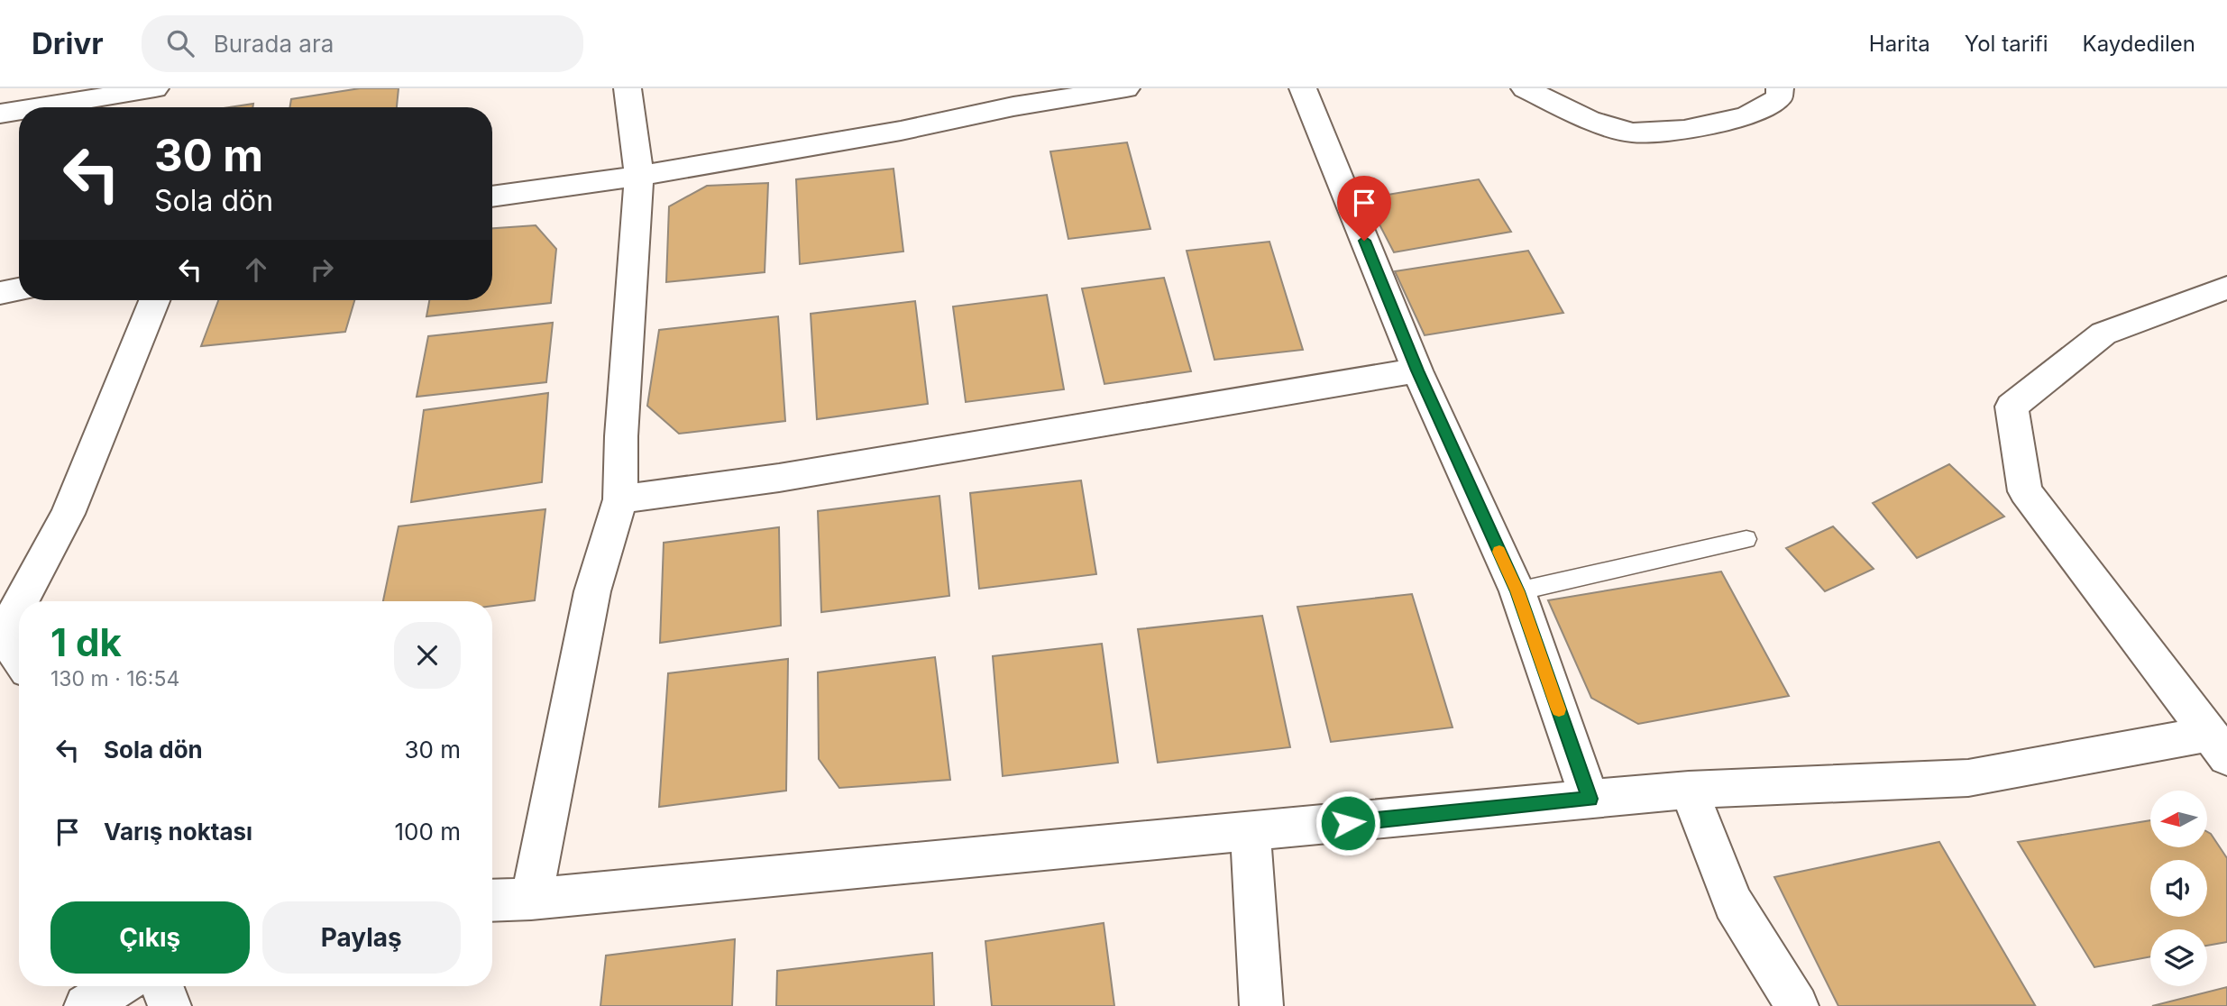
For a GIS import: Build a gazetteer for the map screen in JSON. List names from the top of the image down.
{
  "north": "left",
  "page": {
    "header": "Drivr",
    "search": "Burada ara",
    "nav": ["Harita", "Yol tarifi", "Kaydedilen"],
    "turn": ["30 m", "Sola dön"],
    "heading": ["1 dk", "130 m · 16:54"],
    "list": [
      {
        "name": "Sola dön",
        "value": "30 m"
      },
      {
        "name": "Varış noktası",
        "value": "100 m"
      }
    ],
    "buttons": ["Çıkış", "Paylaş"]
  }
}
